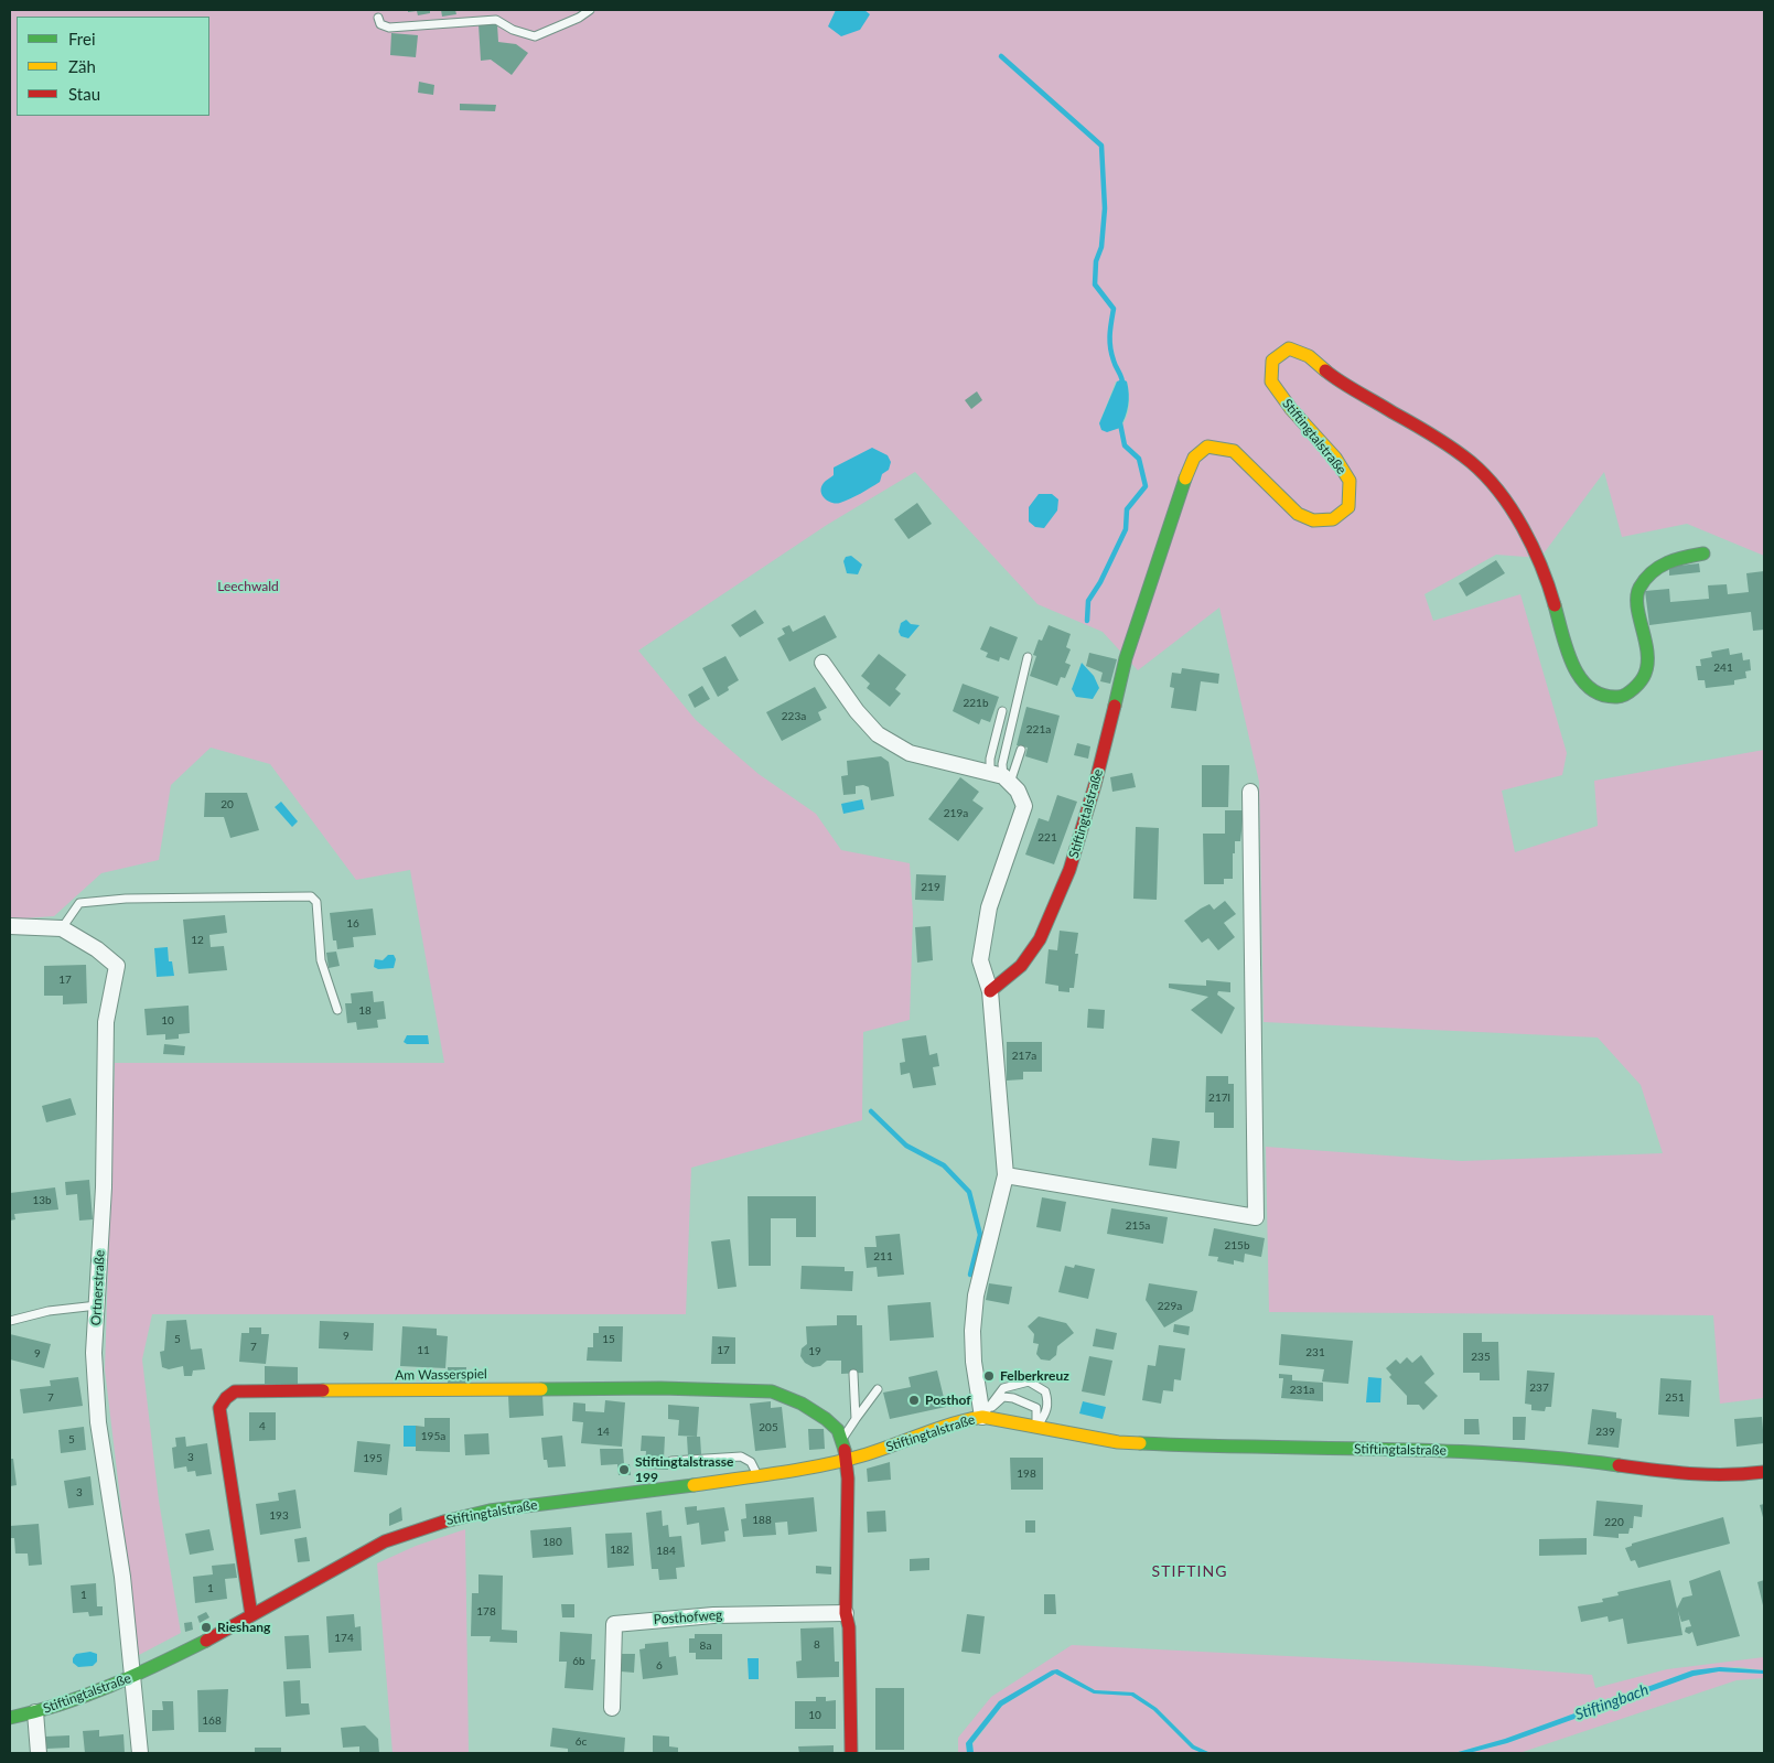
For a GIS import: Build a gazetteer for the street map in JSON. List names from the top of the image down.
{
  "streets": {
    "street": [
      "Stiftingtalstraße",
      "Ortnerstraße",
      "Am Wasserspiel",
      "Posthofweg"
    ]
  },
  "crossings": [
    ["Stiftingtalstraße", "Ortnerstraße"],
    ["Stiftingtalstraße", "Am Wasserspiel"]
  ],
  "districts": ["STIFTING"],
  "water": ["Stiftingbach"],
  "parks": ["Leechwald"],
  "places": [
    "Felberkreuz",
    "Posthof",
    "Stiftingtalstrasse 199",
    "Rieshang"
  ],
  "house_numbers": [
    "241",
    "221b",
    "223a",
    "221a",
    "20",
    "219a",
    "221",
    "219",
    "16",
    "12",
    "17",
    "18",
    "10",
    "217a",
    "217l",
    "13b",
    "215a",
    "215b",
    "211",
    "229a",
    "9",
    "5",
    "15",
    "7",
    "11",
    "17",
    "19",
    "231",
    "9",
    "235",
    "237",
    "231a",
    "7",
    "251",
    "4",
    "205",
    "14",
    "239",
    "195a",
    "5",
    "3",
    "195",
    "198",
    "3",
    "193",
    "188",
    "220",
    "180",
    "182",
    "184",
    "1",
    "1",
    "178",
    "174",
    "8",
    "8a",
    "6b",
    "6",
    "10",
    "168",
    "6c"
  ],
  "legend": ["Frei", "Zäh", "Stau"]
}
